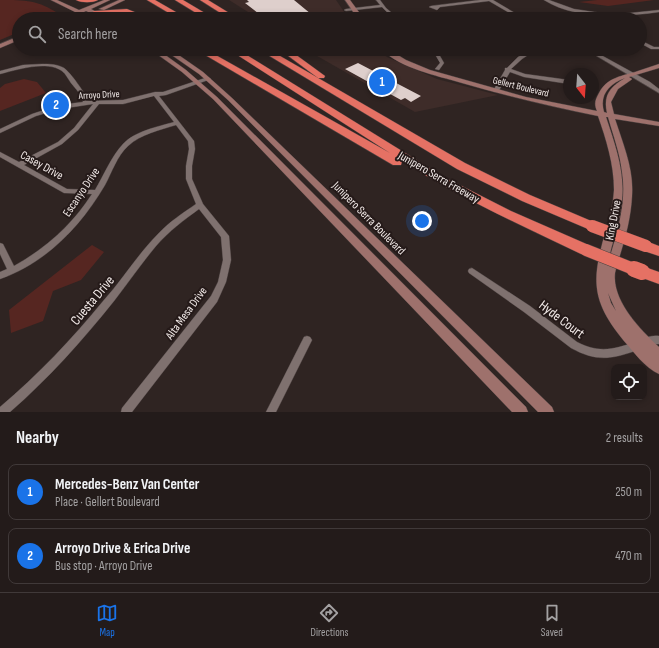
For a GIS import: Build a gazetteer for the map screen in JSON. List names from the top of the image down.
{
  "streets": {
    "highway": ["Junipero Serra Freeway"],
    "main road": ["Gellert Boulevard", "Junipero Serra Boulevard", "King Drive"],
    "street": [
      "Arroyo Drive",
      "Casey Drive",
      "Escanyo Drive",
      "Cuesta Drive",
      "Alta Mesa Drive",
      "Hyde Court"
    ]
  },
  "crossings": [
    ["Gellert Boulevard", "King Drive"],
    ["Arroyo Drive", "Junipero Serra Boulevard"],
    ["Arroyo Drive", "Alta Mesa Drive"],
    ["Casey Drive", "Escanyo Drive"],
    ["Escanyo Drive", "Alta Mesa Drive"],
    ["King Drive", "Hyde Court"],
    ["Cuesta Drive", "Alta Mesa Drive"]
  ],
  "north": "bottom",
  "page": {
    "search": "Search here",
    "pins": ["1", "2"],
    "heading": ["Nearby", "2 results"],
    "list": [
      {
        "mark": "1",
        "name": "Mercedes-Benz Van Center",
        "note": "Place · Gellert Boulevard",
        "value": "250 m"
      },
      {
        "mark": "2",
        "name": "Arroyo Drive & Erica Drive",
        "note": "Bus stop · Arroyo Drive",
        "value": "470 m"
      }
    ],
    "nav": ["Map", "Directions", "Saved"]
  }
}
